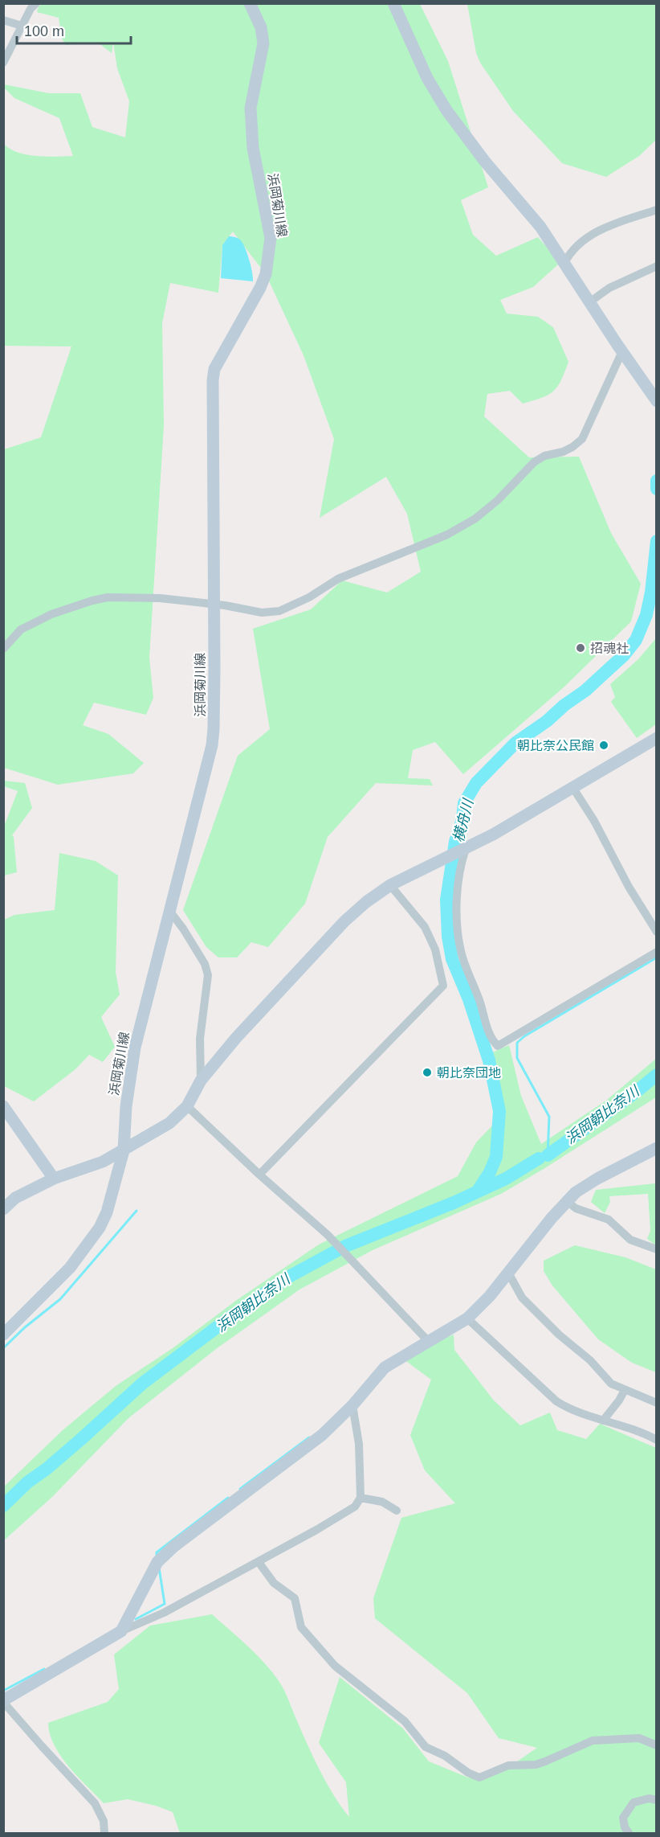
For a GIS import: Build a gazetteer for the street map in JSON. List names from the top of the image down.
{
  "streets": {
    "street": ["浜岡菊川線"]
  },
  "water": ["横舟川", "浜岡朝比奈川"],
  "places": ["招魂社", "朝比奈公民館", "朝比奈団地"],
  "scale_bar": "100 m"
}
